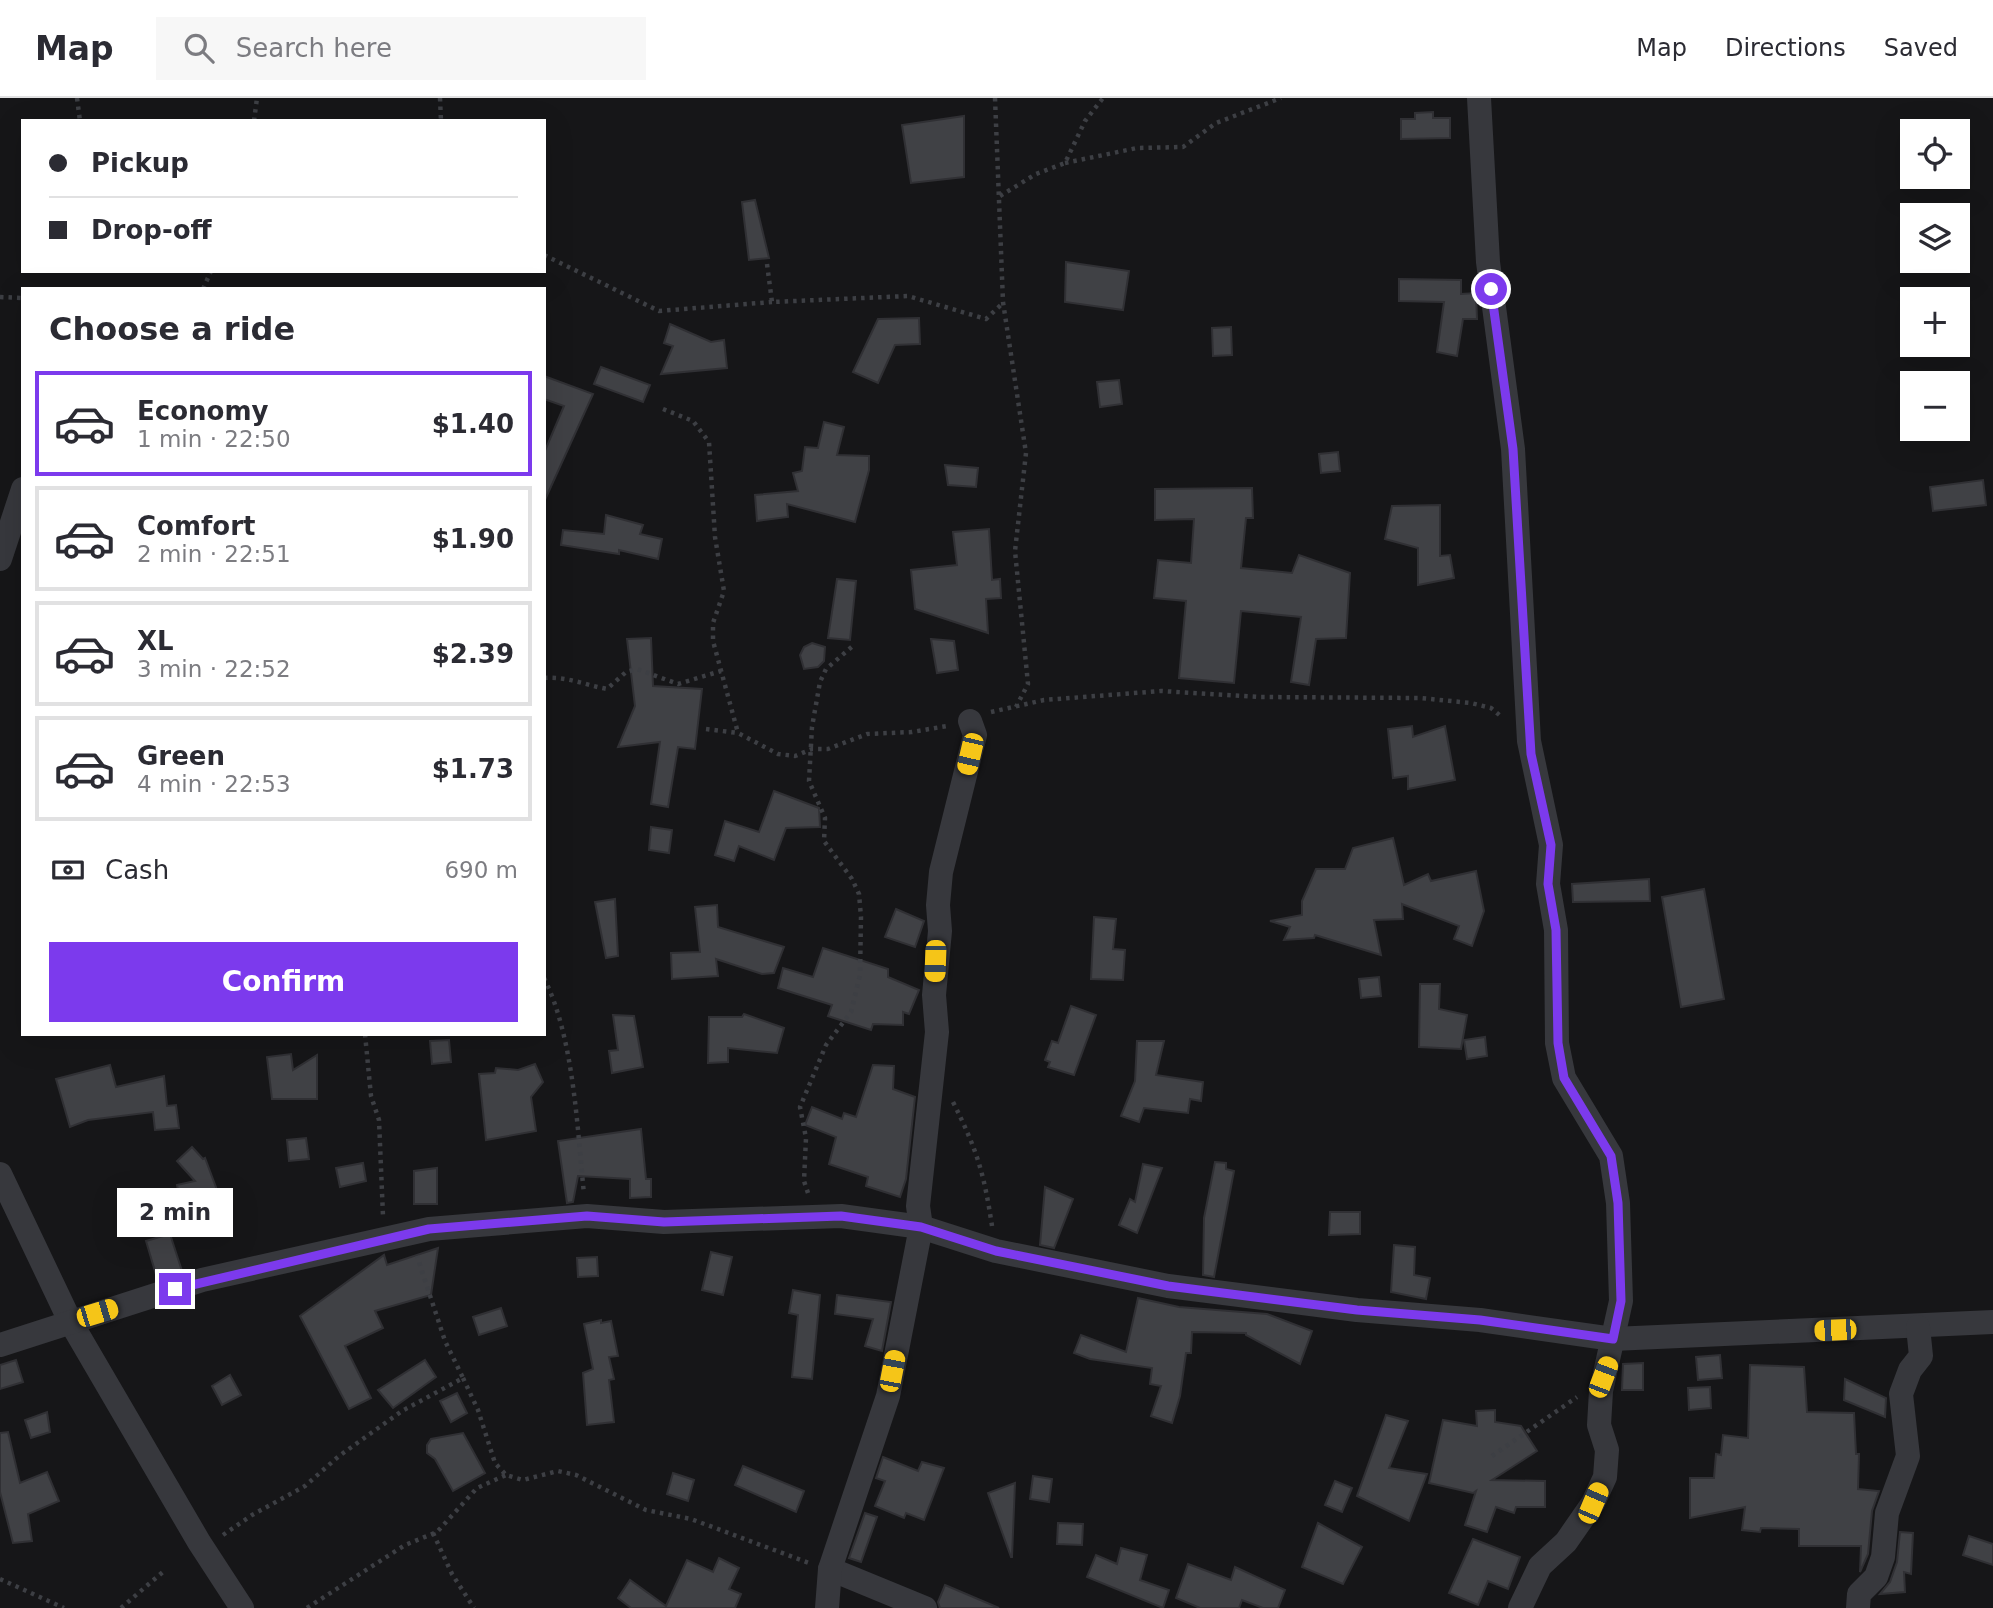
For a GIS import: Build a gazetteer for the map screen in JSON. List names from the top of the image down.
{
  "page": {
    "header": "Map",
    "search": "Search here",
    "nav": ["Map", "Directions", "Saved"],
    "map_buttons": ["+", "−"],
    "banner": ["Pickup", "Drop-off"],
    "heading": "Choose a ride",
    "list": [
      {
        "name": "Economy",
        "note": "1 min · 22:50",
        "value": "$1.40"
      },
      {
        "name": "Comfort",
        "note": "2 min · 22:51",
        "value": "$1.90"
      },
      {
        "name": "XL",
        "note": "3 min · 22:52",
        "value": "$2.39"
      },
      {
        "name": "Green",
        "note": "4 min · 22:53",
        "value": "$1.73"
      }
    ],
    "pay": ["Cash", "690 m"],
    "buttons": "Confirm",
    "bubble": "2 min"
  }
}
